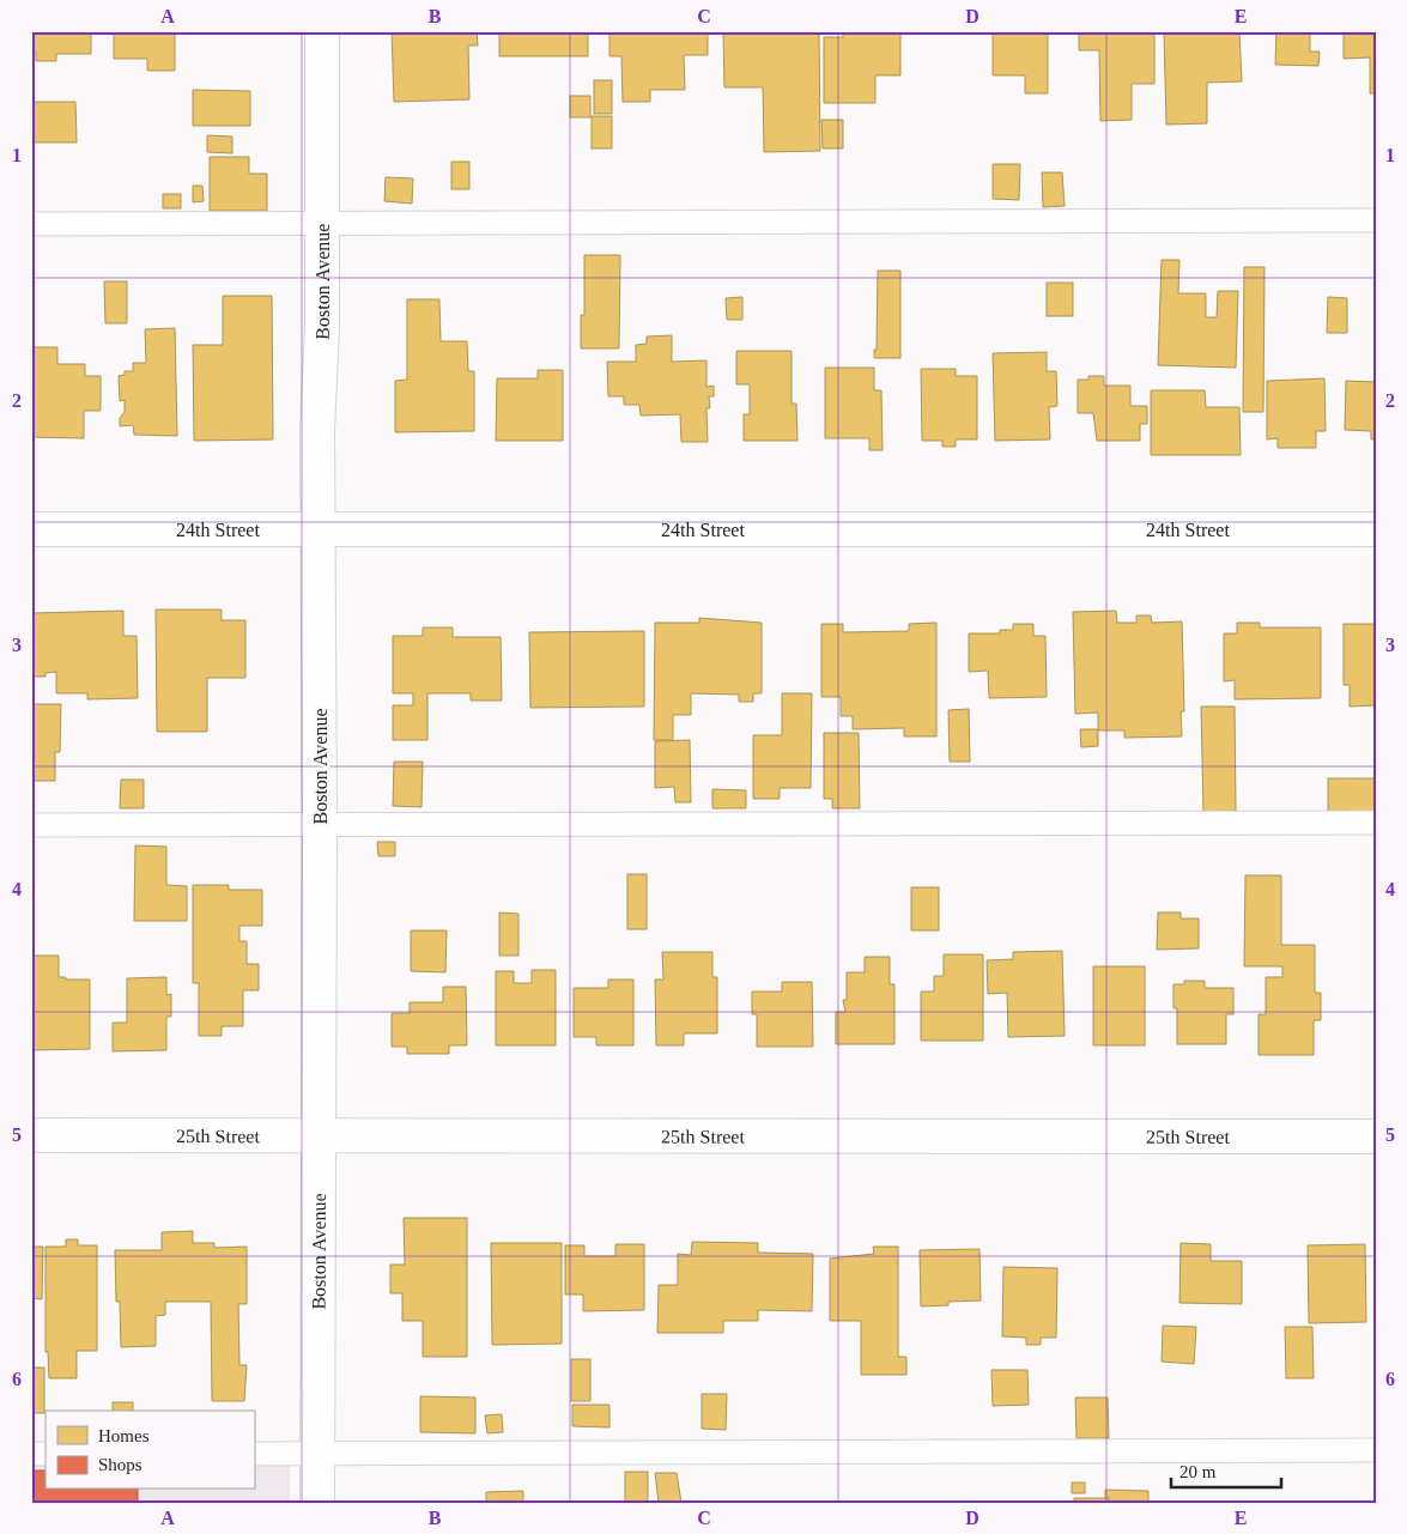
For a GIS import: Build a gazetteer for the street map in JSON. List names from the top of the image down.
{
  "streets": {
    "street": ["Boston Avenue", "24th Street", "25th Street"]
  },
  "crossings": [
    ["Boston Avenue", "24th Street"],
    ["Boston Avenue", "25th Street"]
  ],
  "legend": ["Homes", "Shops"],
  "scale_bar": "20 m",
  "grid": {
    "columns": [
      "A",
      "B",
      "C",
      "D",
      "E"
    ],
    "rows": [
      "1",
      "2",
      "3",
      "4",
      "5",
      "6"
    ]
  }
}
